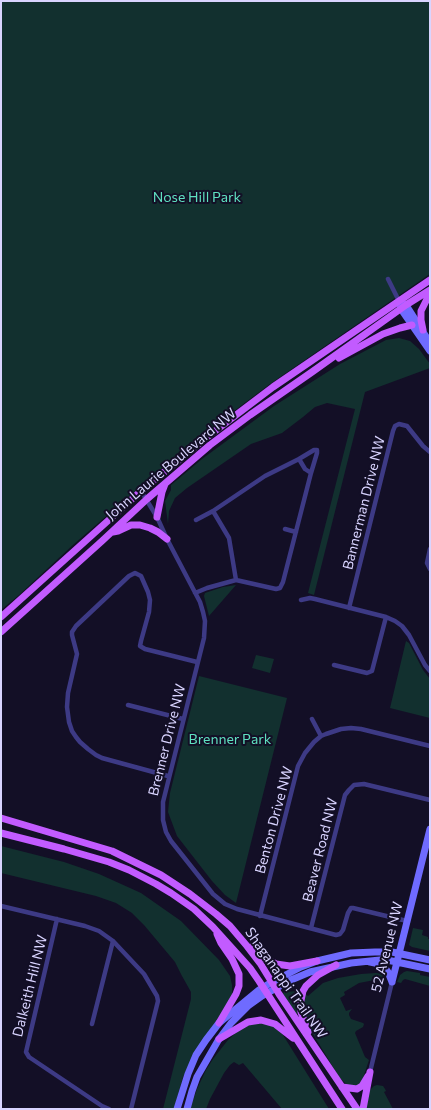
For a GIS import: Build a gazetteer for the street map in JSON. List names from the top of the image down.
{
  "streets": {
    "main road": ["John Laurie Boulevard NW", "Shaganappi Trail NW"],
    "street": [
      "Bannerman Drive NW",
      "Brenner Drive NW",
      "Benton Drive NW",
      "Beaver Road NW",
      "52 Avenue NW",
      "Dalkeith Hill NW"
    ]
  },
  "crossings": [
    ["John Laurie Boulevard NW", "Brenner Drive NW"],
    ["Brenner Drive NW", "Benton Drive NW"],
    ["Brenner Drive NW", "Beaver Road NW"],
    ["Brenner Drive NW", "52 Avenue NW"]
  ],
  "parks": ["Nose Hill Park", "Brenner Park"]
}
